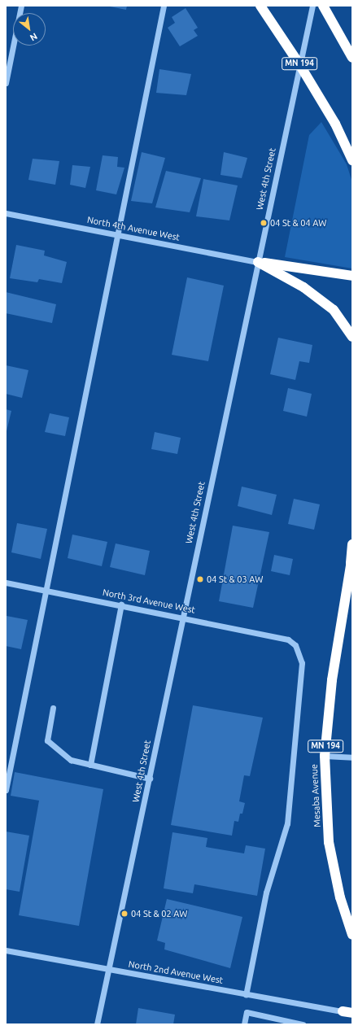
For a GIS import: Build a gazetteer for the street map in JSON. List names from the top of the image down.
{
  "streets": {
    "highway": ["MN 194", "Mesaba Avenue"],
    "street": [
      "West 4th Street",
      "North 4th Avenue West",
      "North 3rd Avenue West",
      "North 2nd Avenue West"
    ]
  },
  "crossings": [
    ["MN 194", "West 4th Street"],
    ["West 4th Street", "North 4th Avenue West"],
    ["West 4th Street", "North 3rd Avenue West"],
    ["West 4th Street", "North 2nd Avenue West"],
    ["North 3rd Avenue West", "North 2nd Avenue West"]
  ],
  "places": ["04 St & 04 AW", "04 St & 03 AW", "04 St & 02 AW"],
  "north": "bottom right"
}
